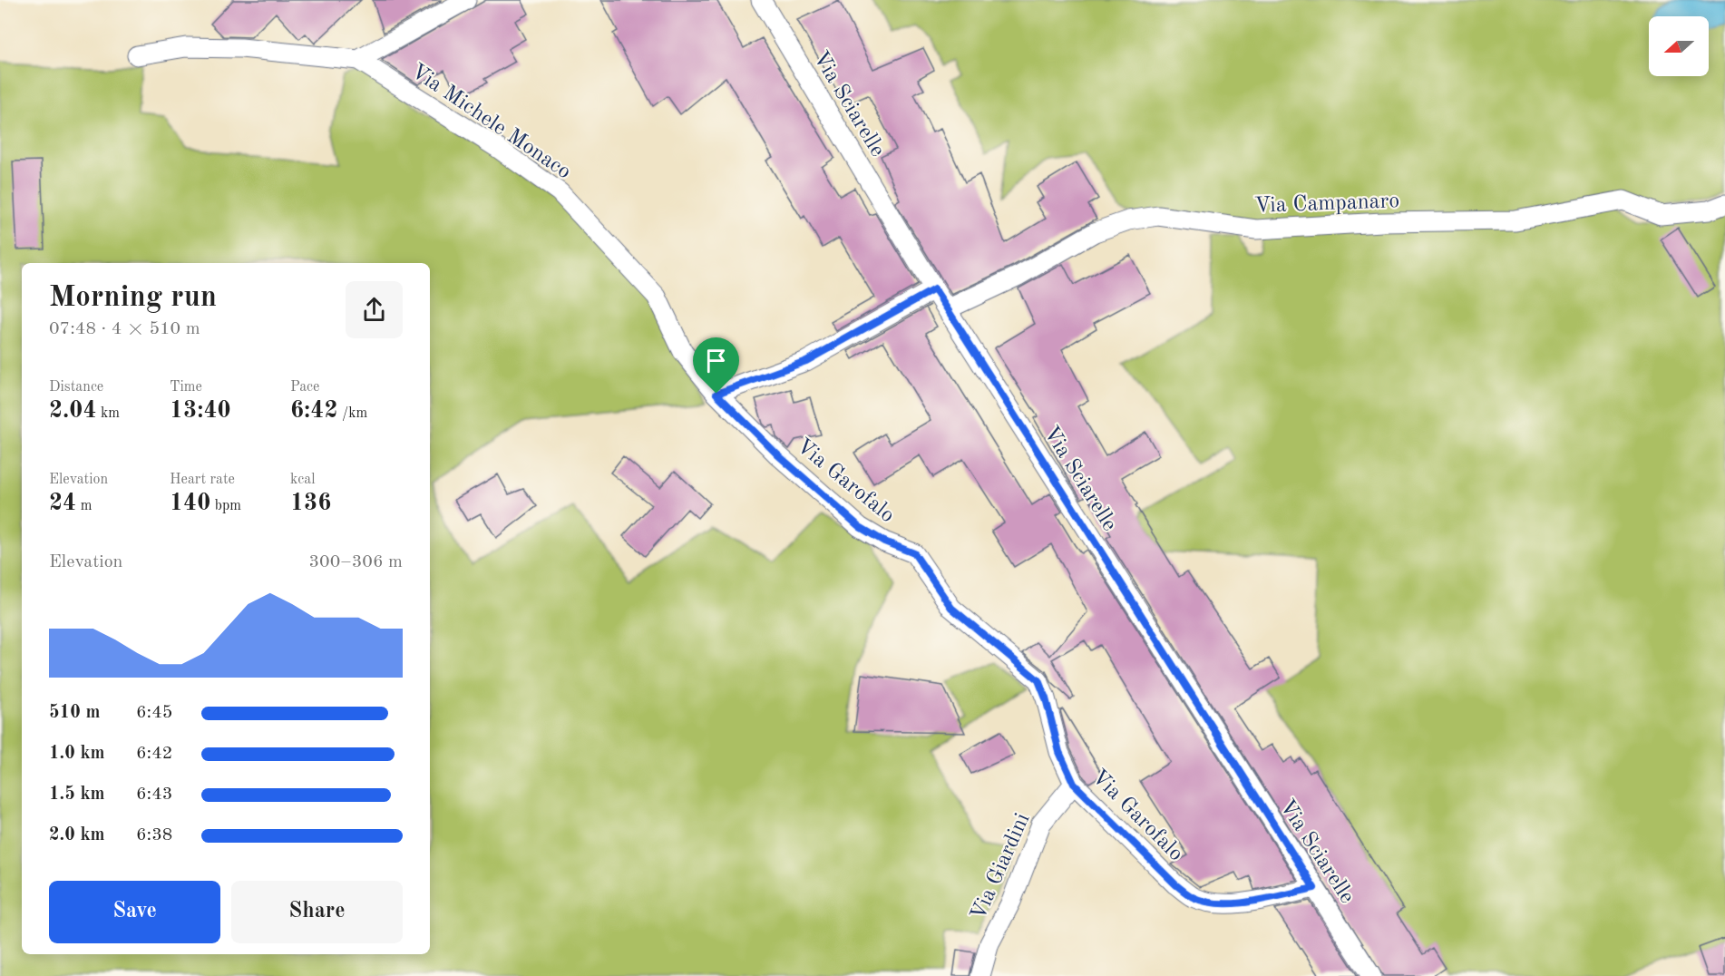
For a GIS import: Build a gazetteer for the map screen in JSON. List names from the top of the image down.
{
  "streets": {
    "street": [
      "Via Sciarelle",
      "Via Michele Monaco",
      "Via Campanaro",
      "Via Garofalo",
      "Via Giardini"
    ]
  },
  "crossings": [
    ["Via Sciarelle", "Via Campanaro"],
    ["Via Sciarelle", "Via Garofalo"],
    ["Via Michele Monaco", "Via Garofalo"],
    ["Via Garofalo", "Via Giardini"]
  ],
  "north": "left",
  "page": {
    "heading": ["Morning run", "07:48 · 4 × 510 m"],
    "stats": [
      ["Distance", "2.04 km"],
      ["Time", "13:40"],
      ["Pace", "6:42 /km"],
      ["Elevation", "24 m"],
      ["Heart rate", "140 bpm"],
      ["kcal", "136"]
    ],
    "chart": ["Elevation", "300–306 m"],
    "list": [
      {
        "name": "510 m",
        "note": "6:45"
      },
      {
        "name": "1.0 km",
        "note": "6:42"
      },
      {
        "name": "1.5 km",
        "note": "6:43"
      },
      {
        "name": "2.0 km",
        "note": "6:38"
      }
    ],
    "buttons": ["Save", "Share"]
  }
}
